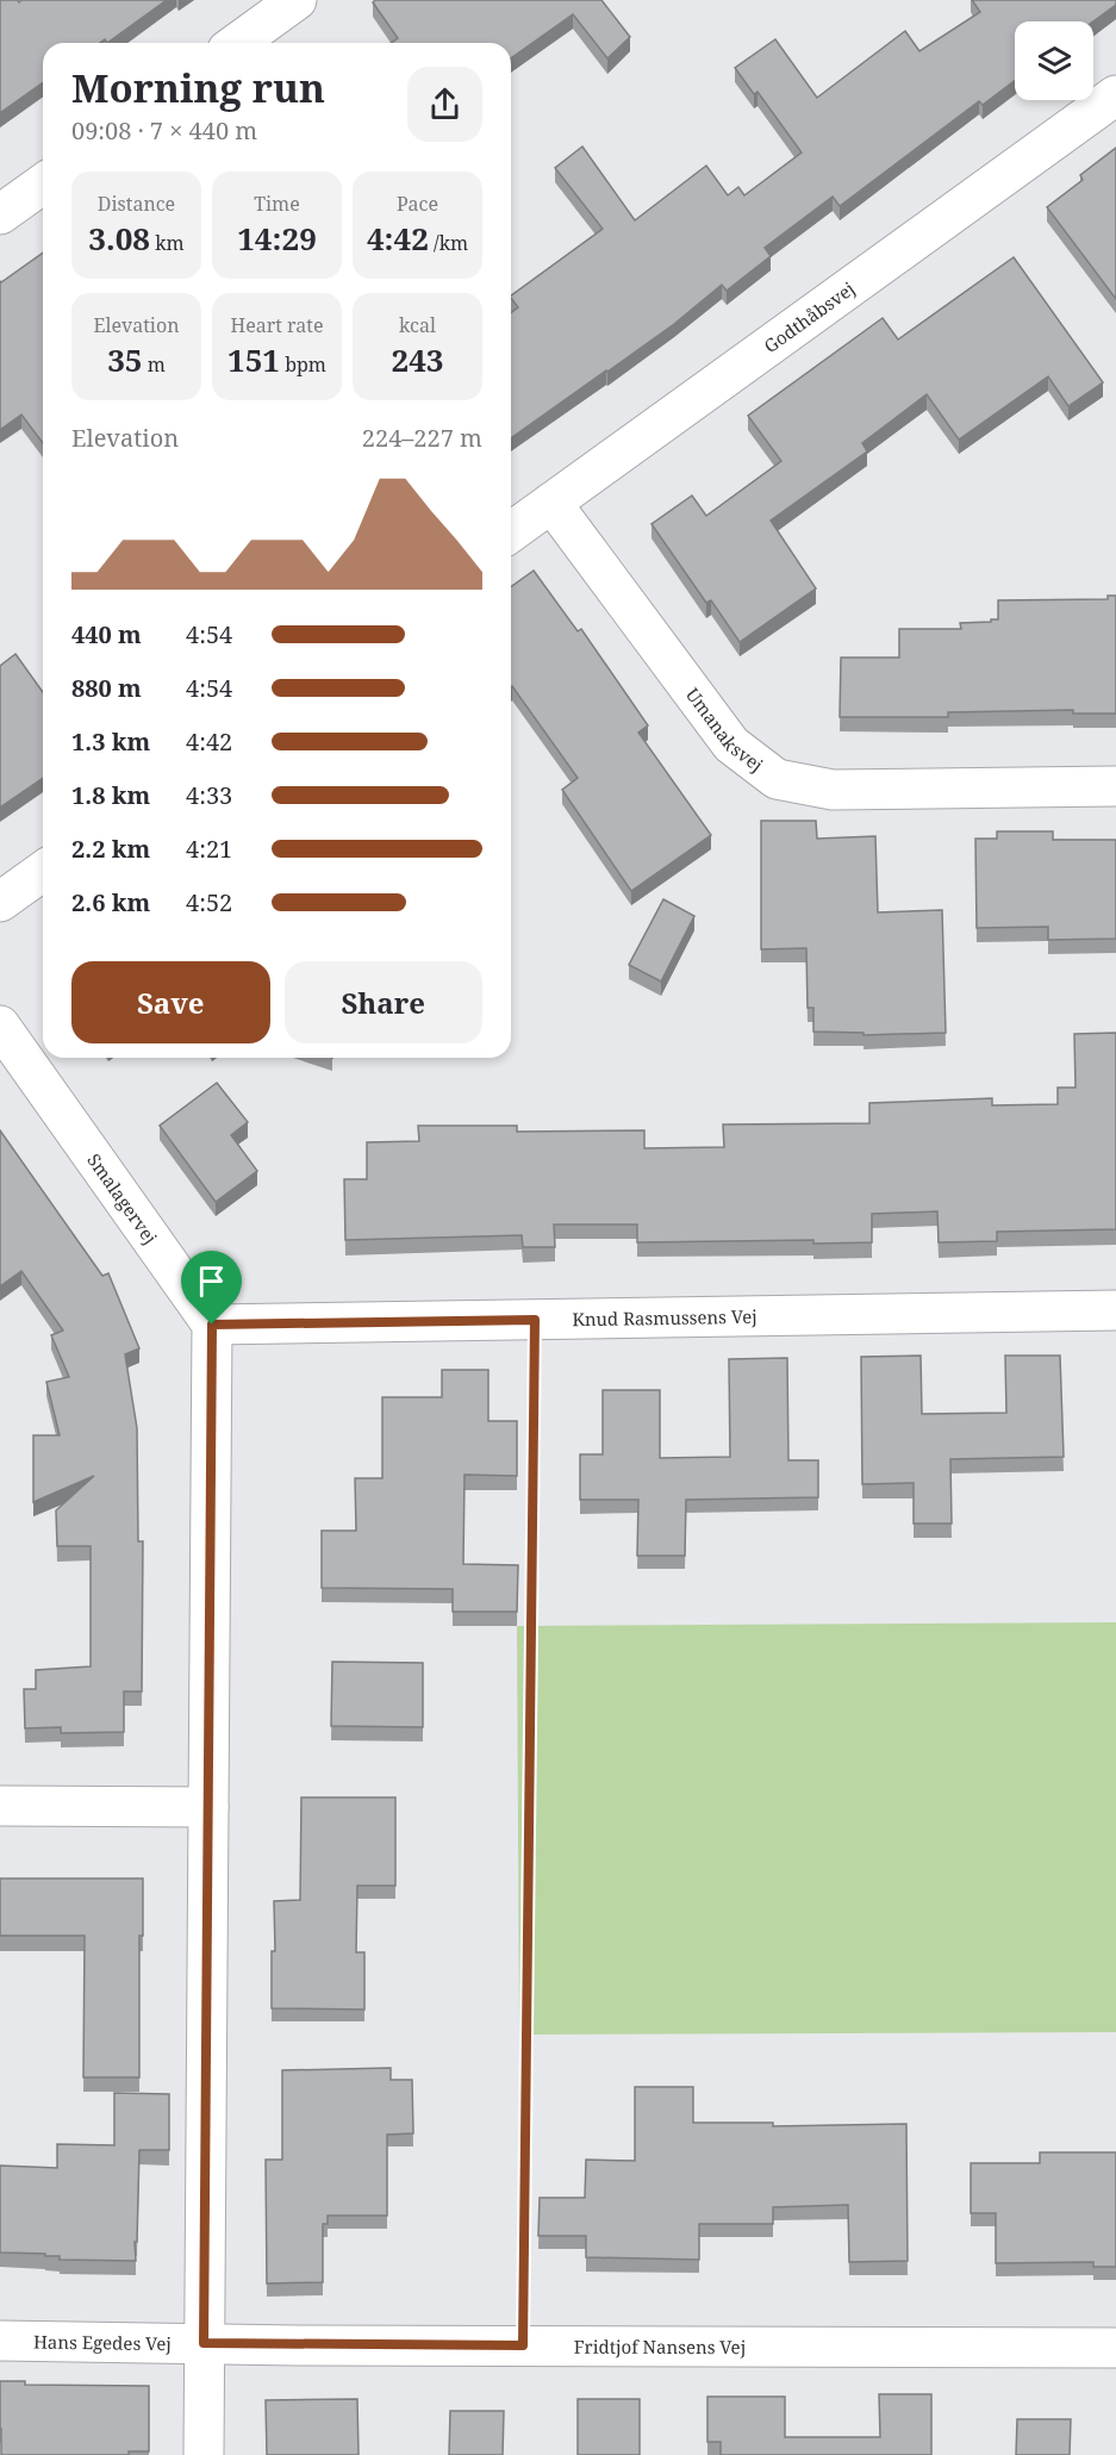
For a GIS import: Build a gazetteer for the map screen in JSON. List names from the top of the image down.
{
  "streets": {
    "street": [
      "Godthåbsvej",
      "Umanaksvej",
      "Smalagervej",
      "Knud Rasmussens Vej",
      "Hans Egedes Vej",
      "Fridtjof Nansens Vej"
    ]
  },
  "crossings": [
    ["Godthåbsvej", "Umanaksvej"],
    ["Smalagervej", "Knud Rasmussens Vej"],
    ["Hans Egedes Vej", "Fridtjof Nansens Vej"]
  ],
  "page": {
    "heading": ["Morning run", "09:08 · 7 × 440 m"],
    "stats": [
      ["Distance", "3.08 km"],
      ["Time", "14:29"],
      ["Pace", "4:42 /km"],
      ["Elevation", "35 m"],
      ["Heart rate", "151 bpm"],
      ["kcal", "243"]
    ],
    "chart": ["Elevation", "224–227 m"],
    "list": [
      {
        "name": "440 m",
        "note": "4:54"
      },
      {
        "name": "880 m",
        "note": "4:54"
      },
      {
        "name": "1.3 km",
        "note": "4:42"
      },
      {
        "name": "1.8 km",
        "note": "4:33"
      },
      {
        "name": "2.2 km",
        "note": "4:21"
      },
      {
        "name": "2.6 km",
        "note": "4:52"
      }
    ],
    "buttons": ["Save", "Share"]
  }
}
